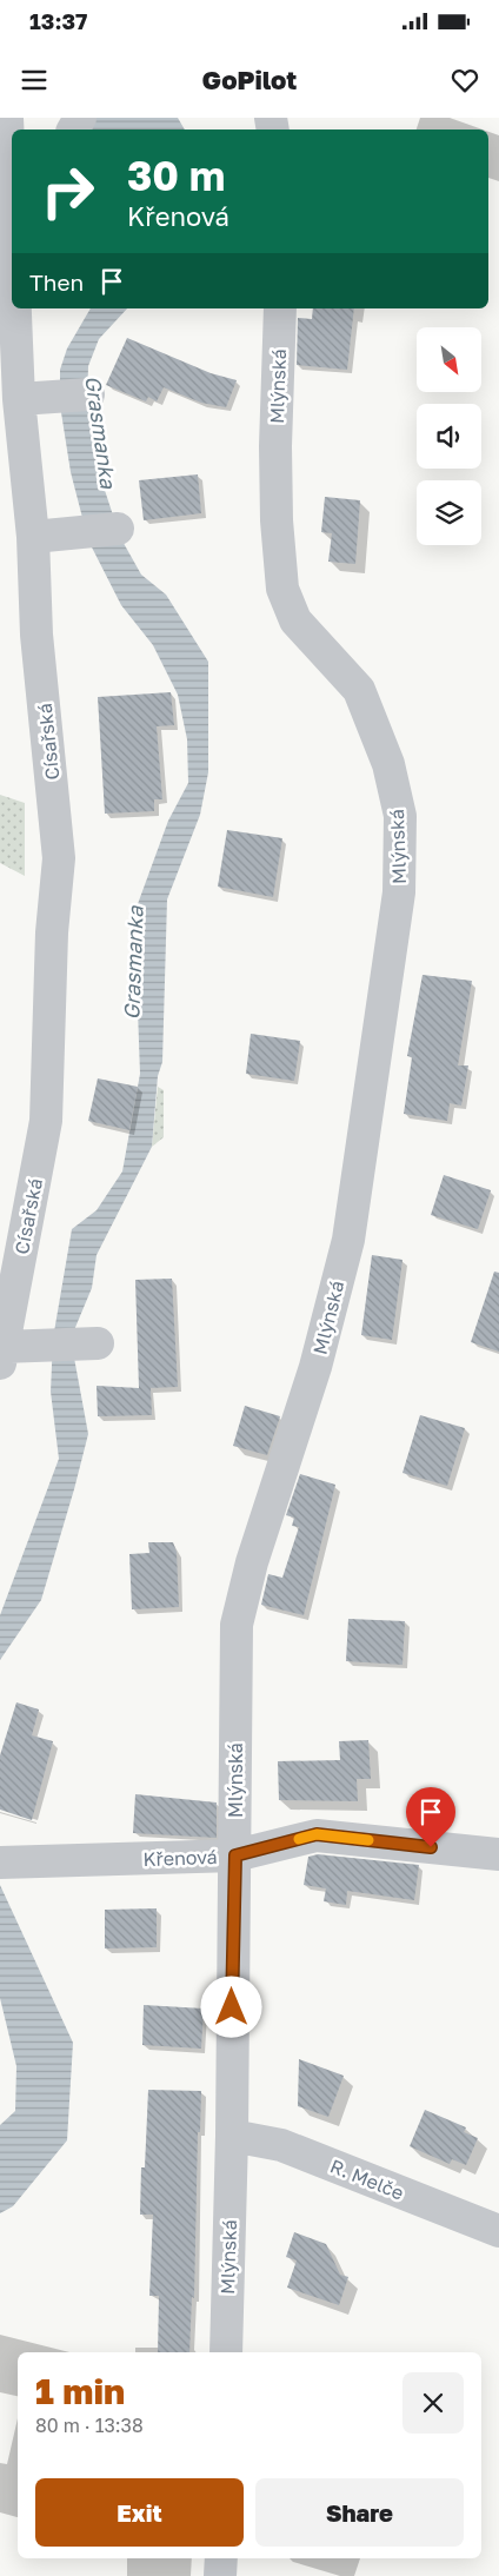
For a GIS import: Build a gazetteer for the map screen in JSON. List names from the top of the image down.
{
  "streets": {
    "street": [
      "Mlýnská",
      "Císařská",
      "Křenová",
      "R. Melče"
    ]
  },
  "crossings": [
    ["Mlýnská", "Křenová"],
    ["Mlýnská", "R. Melče"]
  ],
  "water": ["Grasmanka"],
  "north": "bottom right",
  "page": {
    "status": "13:37",
    "header": "GoPilot",
    "turn": ["30 m", "Křenová"],
    "then": "Then",
    "heading": ["1 min", "80 m · 13:38"],
    "buttons": ["Exit", "Share"]
  }
}
